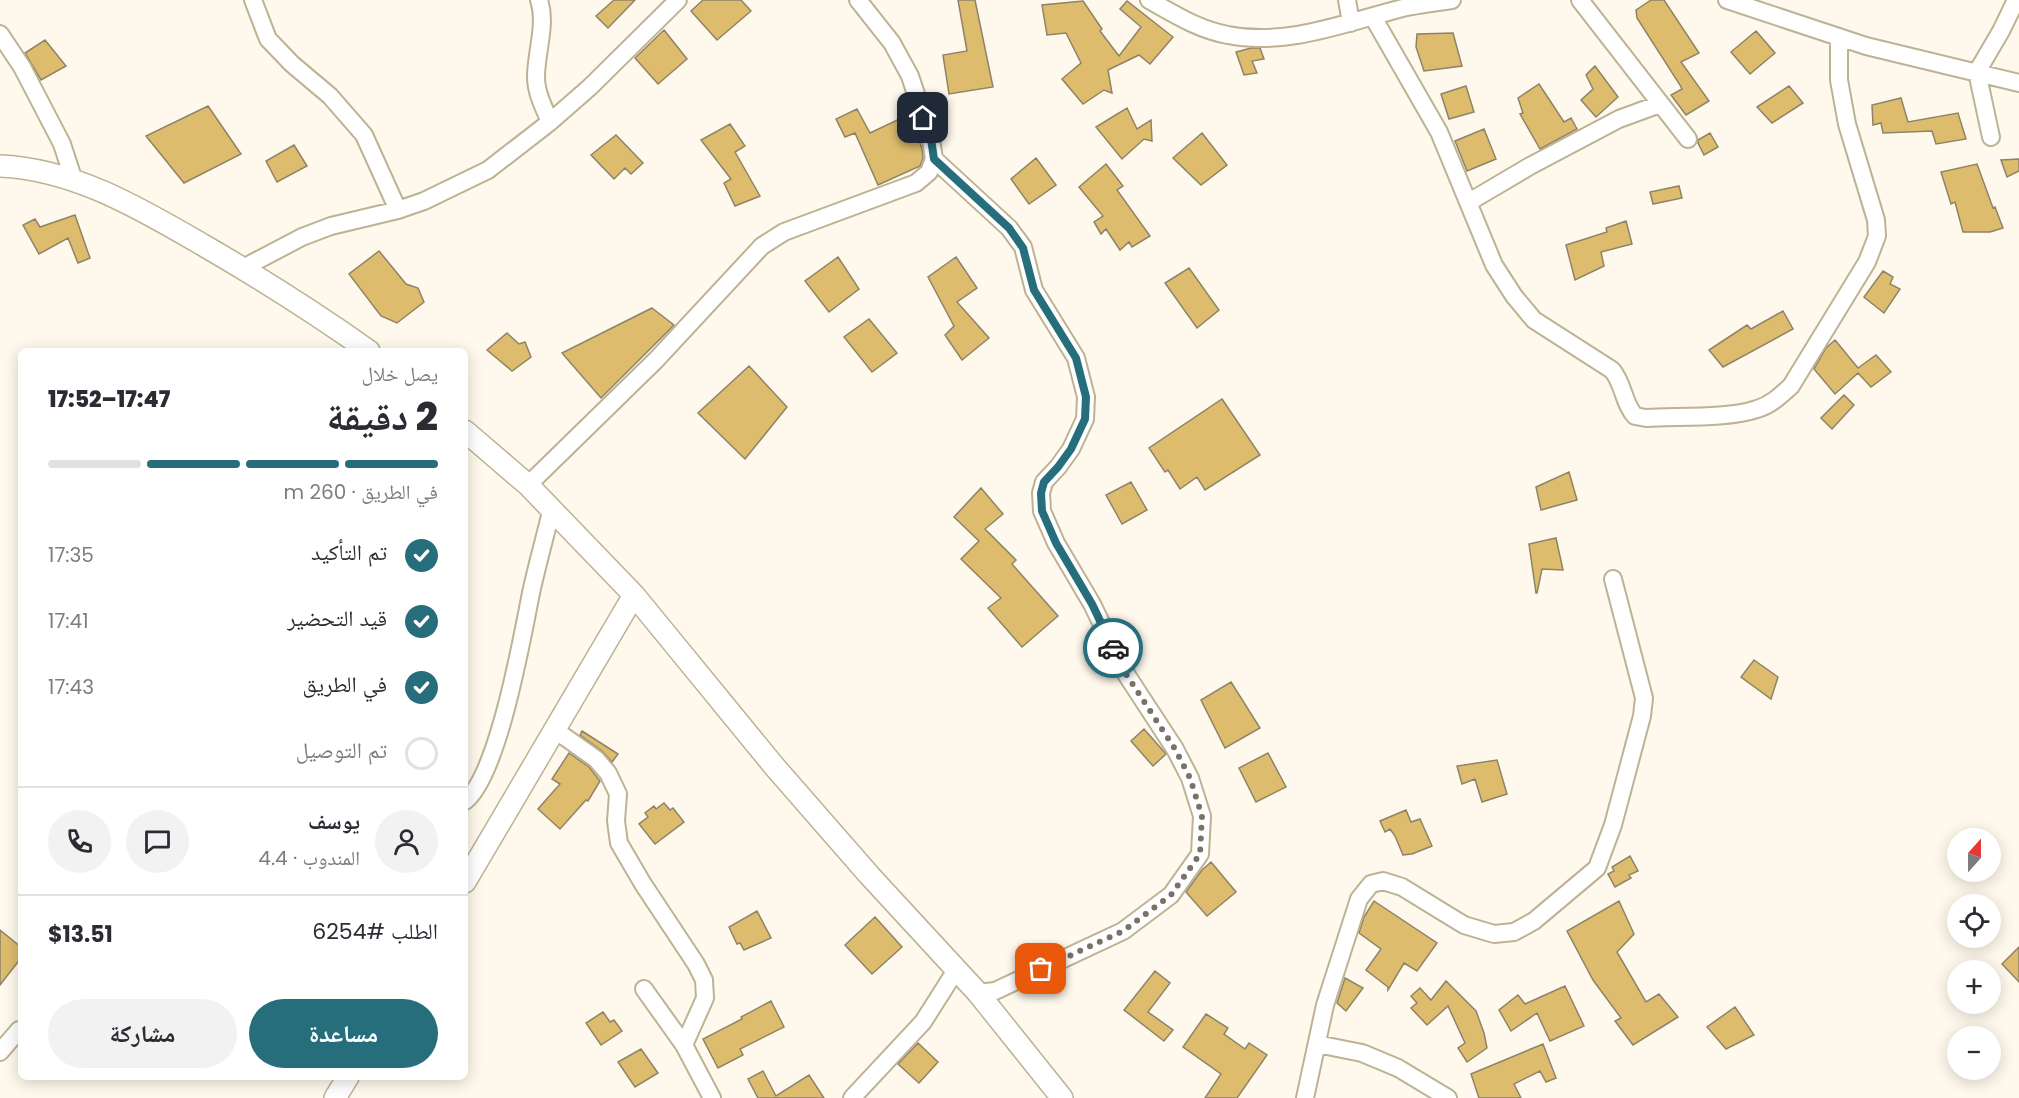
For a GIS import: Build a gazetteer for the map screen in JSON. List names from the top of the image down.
{
  "north": "top",
  "page": {
    "heading": ["2 دقيقة", "يصل خلال", "17:47–17:52"],
    "panel": [
      "يوسف",
      "المندوب · 4.4",
      "الطلب #6254",
      "$13.51"
    ],
    "bar": "في الطريق · 260 m",
    "list": [
      ["تم التأكيد", "17:35"],
      ["قيد التحضير", "17:41"],
      ["في الطريق", "17:43"],
      "تم التوصيل"
    ],
    "map_buttons": ["+", "−"],
    "buttons": ["مساعدة", "مشاركة"]
  }
}
